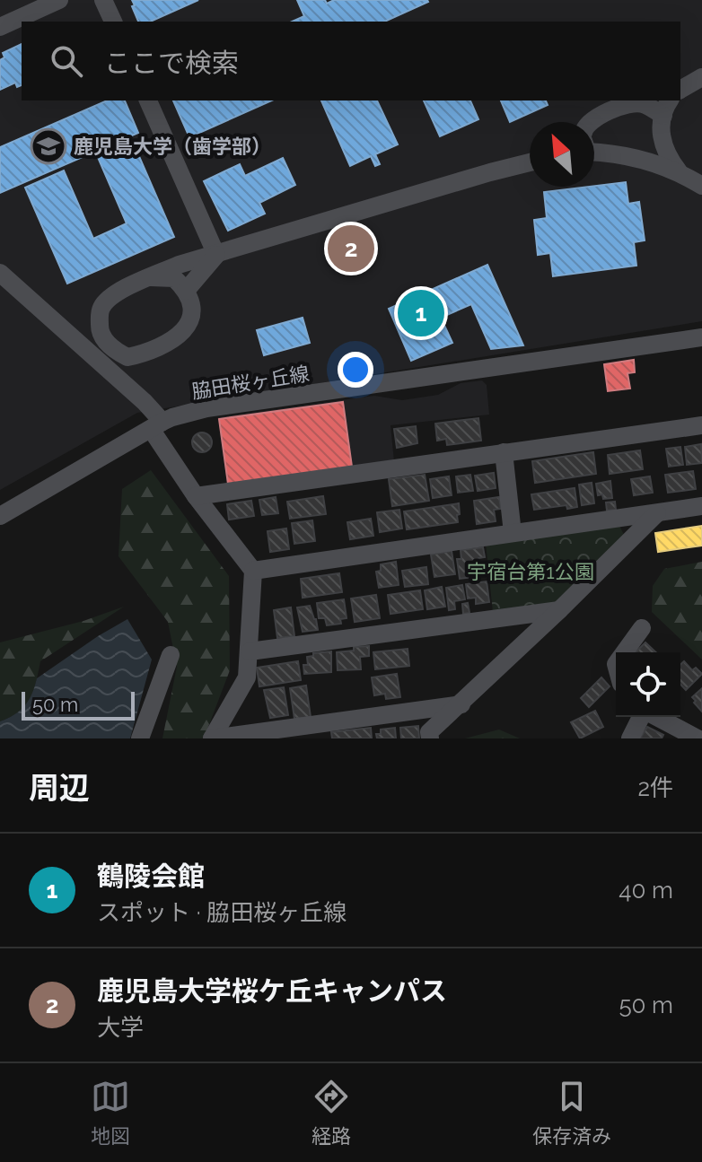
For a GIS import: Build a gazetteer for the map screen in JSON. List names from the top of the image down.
{
  "streets": {
    "street": ["脇田桜ヶ丘線"]
  },
  "parks": ["宇宿台第1公園"],
  "places": {
    "school or university": ["鹿児島大学（歯学部）"]
  },
  "scale_bar": "50 m",
  "north": "top left",
  "page": {
    "search": "ここで検索",
    "pins": ["2", "1"],
    "scale": "50 m",
    "heading": ["周辺", "2件"],
    "list": [
      {
        "mark": "1",
        "name": "鶴陵会館",
        "note": "スポット · 脇田桜ヶ丘線",
        "value": "40 m"
      },
      {
        "mark": "2",
        "name": "鹿児島大学桜ケ丘キャンパス",
        "note": "大学",
        "value": "50 m"
      }
    ],
    "nav": ["地図", "経路", "保存済み"]
  }
}
